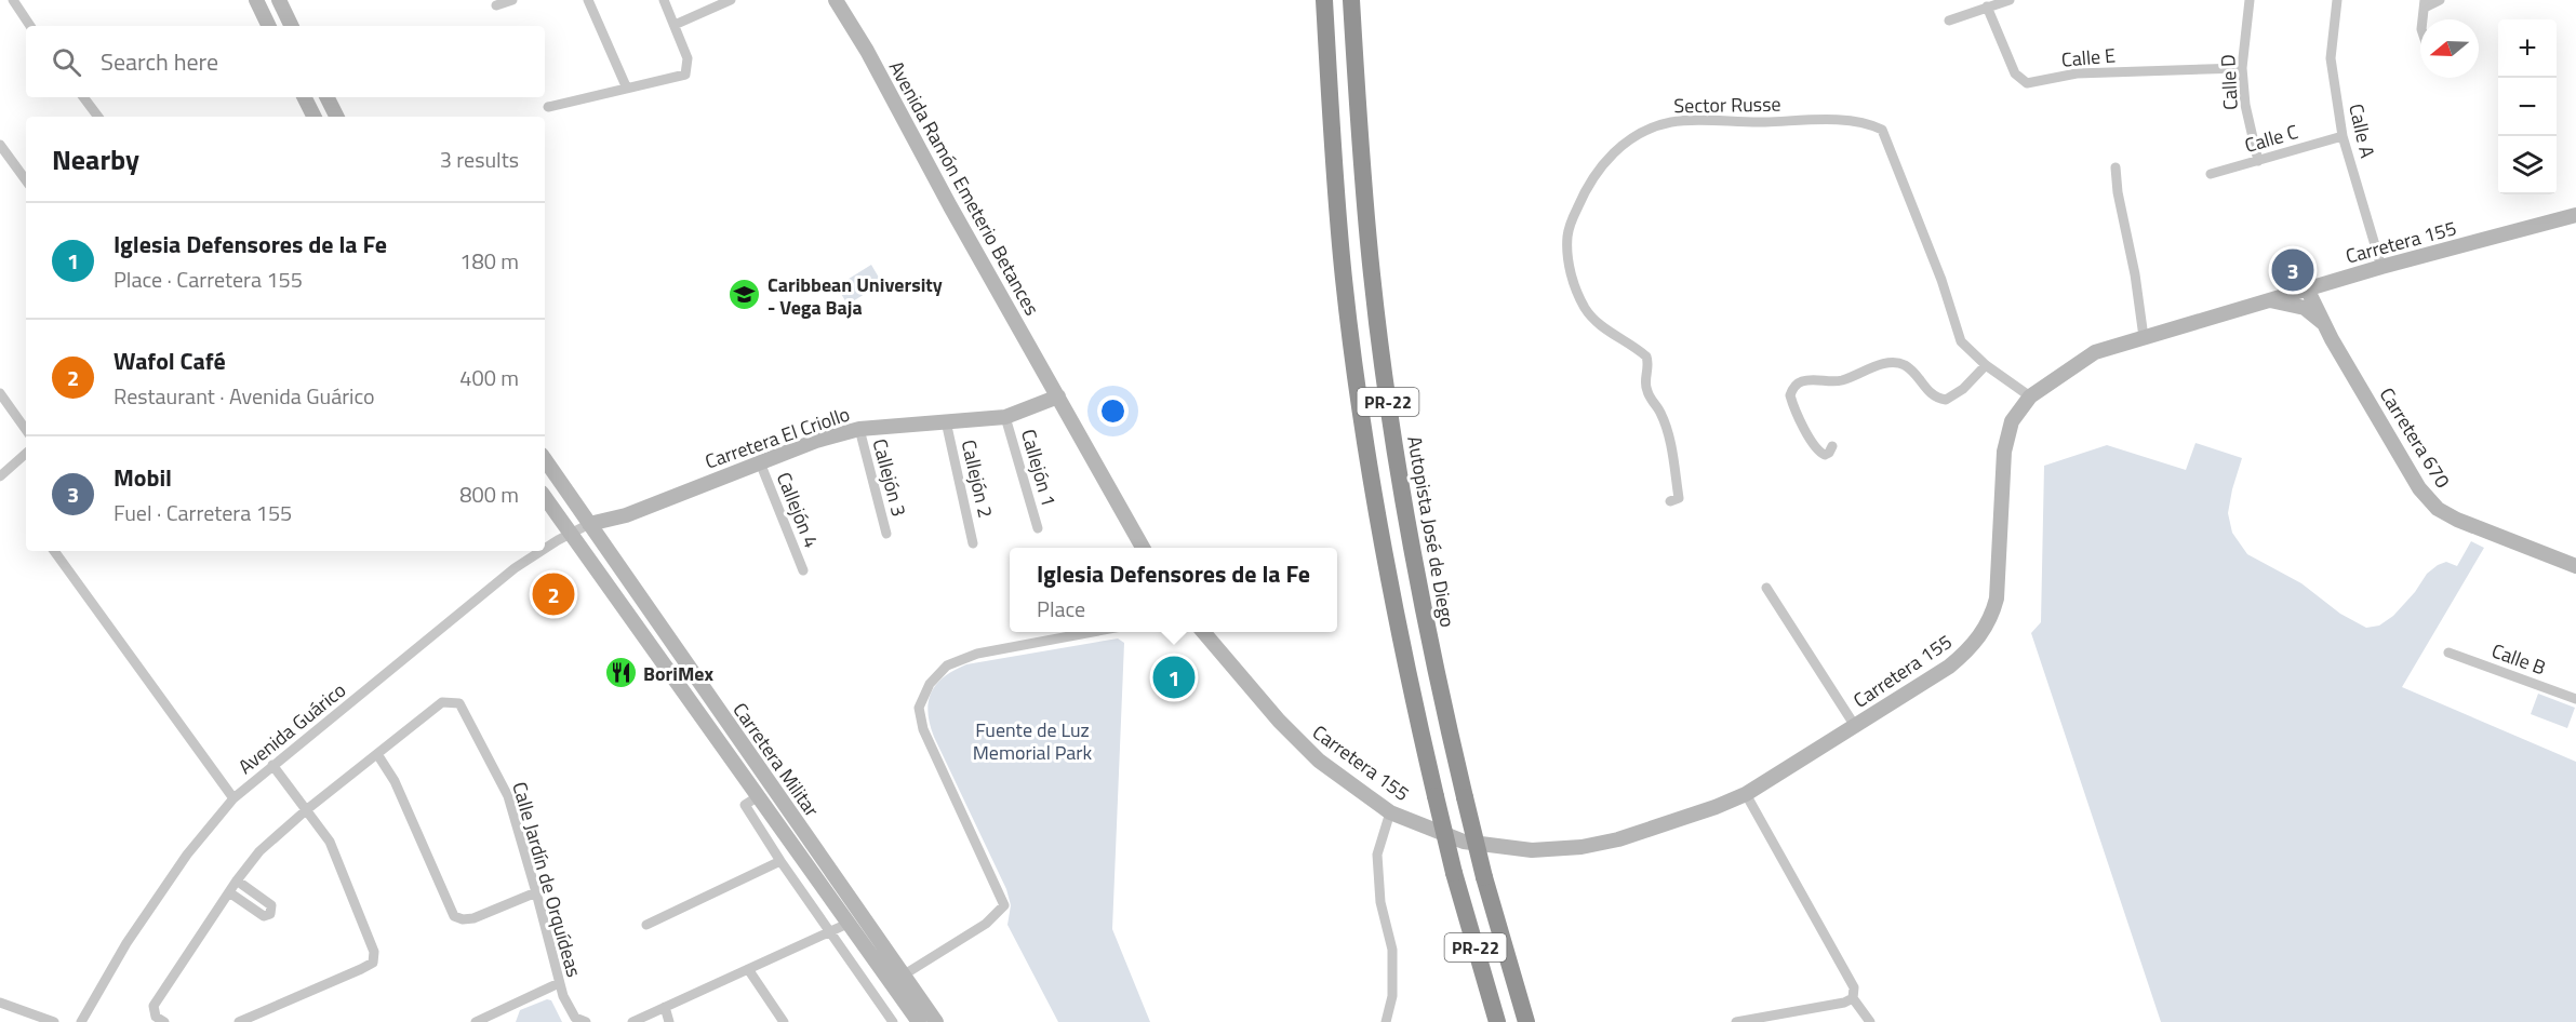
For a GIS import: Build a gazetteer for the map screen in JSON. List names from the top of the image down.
{
  "streets": {
    "highway": ["PR-22", "Autopista José de Diego"],
    "street": [
      "Calle E",
      "Calle D",
      "Sector Russe",
      "Calle A",
      "Calle C",
      "Avenida Ramón Emeterio Betances",
      "Carretera 155",
      "Carretera El Criollo",
      "Carretera 670",
      "Callejón 1",
      "Callejón 3",
      "Callejón 2",
      "Callejón 4",
      "Calle B",
      "Avenida Guárico",
      "Carretera Militar",
      "Calle Jardín de Orquídeas"
    ]
  },
  "crossings": [
    ["Calle E", "Calle D"],
    ["Calle D", "Calle C"],
    ["Sector Russe", "Carretera 155"],
    ["Calle A", "Calle C"],
    ["Calle A", "Carretera 155"],
    ["Avenida Ramón Emeterio Betances", "Carretera El Criollo"],
    ["Carretera 155", "Carretera 670"],
    ["Carretera El Criollo", "Callejón 1"],
    ["Carretera El Criollo", "Callejón 3"],
    ["Carretera El Criollo", "Callejón 2"],
    ["Carretera El Criollo", "Callejón 4"],
    ["Carretera El Criollo", "Avenida Guárico"],
    ["Carretera El Criollo", "Carretera Militar"],
    ["Avenida Guárico", "Carretera Militar"]
  ],
  "parks": ["Fuente de Luz Memorial Park"],
  "places": {
    "school or university": ["Caribbean University - Vega Baja"],
    "restaurant": ["BoriMex"]
  },
  "north": "left",
  "page": {
    "map_buttons": ["+", "−"],
    "search": "Search here",
    "heading": ["Nearby", "3 results"],
    "list": [
      {
        "mark": "1",
        "name": "Iglesia Defensores de la Fe",
        "note": "Place · Carretera 155",
        "value": "180 m"
      },
      {
        "mark": "2",
        "name": "Wafol Café",
        "note": "Restaurant · Avenida Guárico",
        "value": "400 m"
      },
      {
        "mark": "3",
        "name": "Mobil",
        "note": "Fuel · Carretera 155",
        "value": "800 m"
      }
    ],
    "pins": ["3", "2", "1"],
    "popup": ["Iglesia Defensores de la Fe", "Place"]
  }
}
